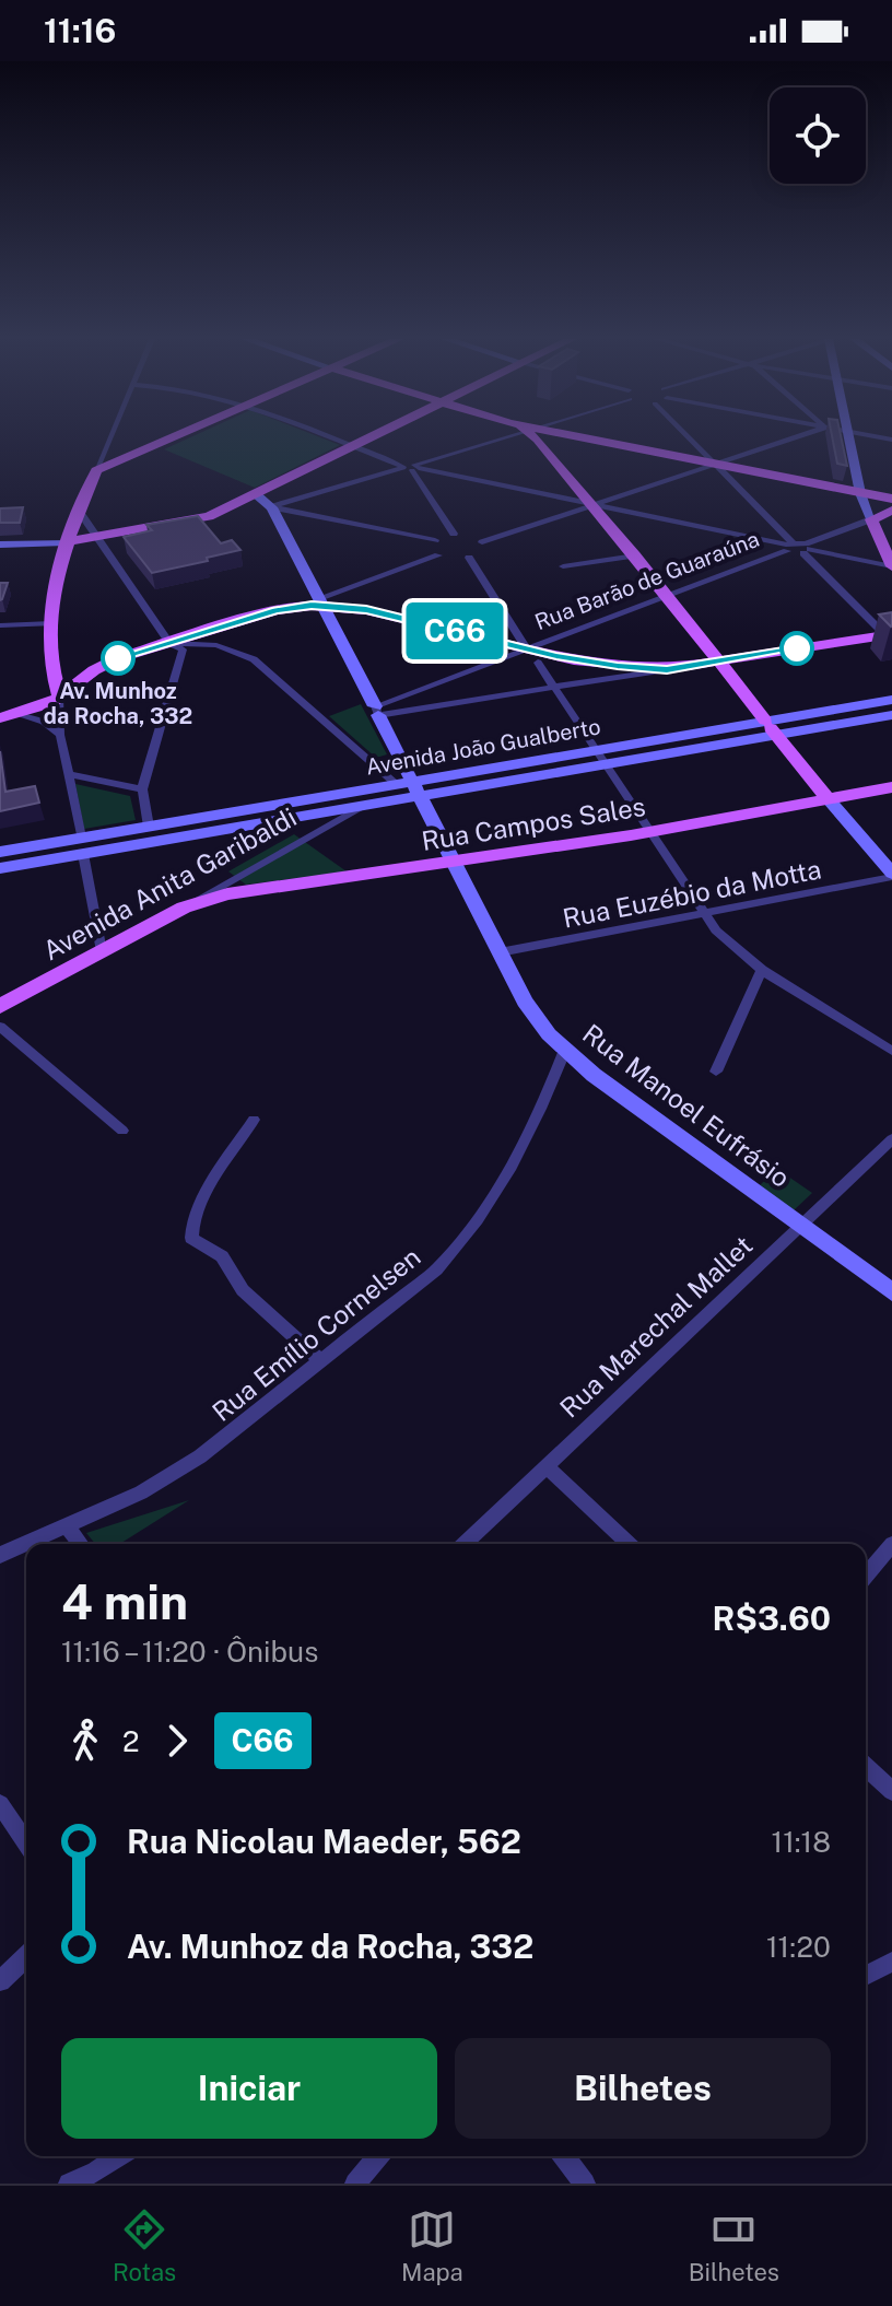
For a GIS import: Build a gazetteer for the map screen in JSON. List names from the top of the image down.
{
  "streets": {
    "main road": ["Rua Campos Sales", "Avenida Anita Garibaldi"],
    "street": [
      "Rua Barão de Guaraúna",
      "Avenida João Gualberto",
      "Rua Euzébio da Motta",
      "Rua Manoel Eufrásio",
      "Rua Marechal Mallet",
      "Rua Emílio Cornelsen"
    ]
  },
  "crossings": [
    ["Rua Barão de Guaraúna", "Rua Manoel Eufrásio"],
    ["Avenida João Gualberto", "Avenida Anita Garibaldi"],
    ["Avenida João Gualberto", "Rua Manoel Eufrásio"],
    ["Rua Campos Sales", "Avenida Anita Garibaldi"],
    ["Rua Campos Sales", "Rua Manoel Eufrásio"],
    ["Rua Euzébio da Motta", "Rua Manoel Eufrásio"],
    ["Rua Manoel Eufrásio", "Rua Marechal Mallet"],
    ["Rua Manoel Eufrásio", "Rua Emílio Cornelsen"]
  ],
  "places": ["Av. Munhoz da Rocha, 332"],
  "lines": ["bus line C66"],
  "page": {
    "status": "11:16",
    "on_map": "C66",
    "heading": ["4 min", "11:16 – 11:20 · Ônibus", "R$3.60"],
    "legs": ["2", "C66"],
    "list": [
      {
        "name": "Rua Nicolau Maeder, 562",
        "value": "11:18"
      },
      {
        "name": "Av. Munhoz da Rocha, 332",
        "value": "11:20"
      }
    ],
    "buttons": ["Iniciar", "Bilhetes"],
    "tabs": ["Rotas", "Mapa", "Bilhetes"]
  }
}
